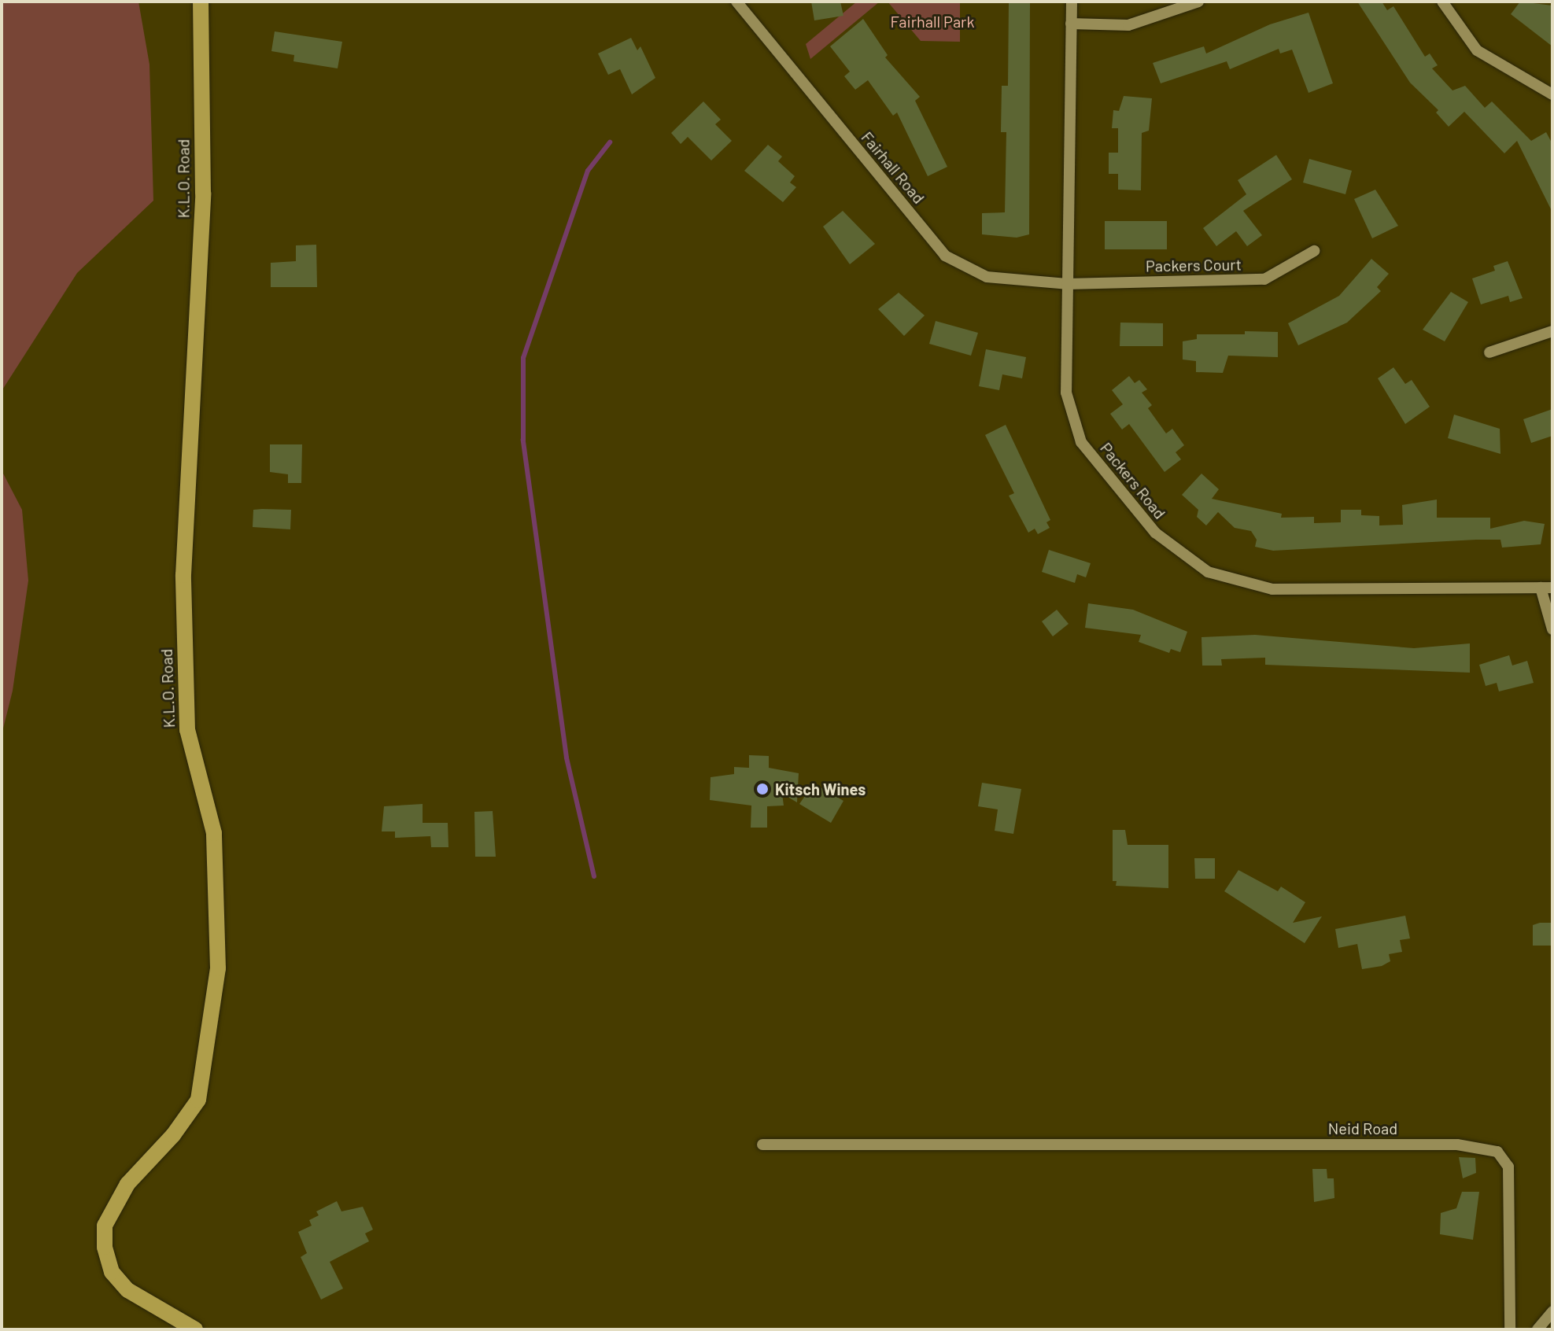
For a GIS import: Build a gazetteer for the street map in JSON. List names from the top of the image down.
{
  "streets": {
    "main road": ["K.L.O. Road"],
    "street": [
      "Fairhall Road",
      "Packers Court",
      "Packers Road",
      "Neid Road"
    ]
  },
  "crossings": [
    ["Fairhall Road", "Packers Court"],
    ["Fairhall Road", "Packers Road"],
    ["Packers Court", "Packers Road"]
  ],
  "parks": ["Fairhall Park"],
  "places": ["Kitsch Wines"]
}
